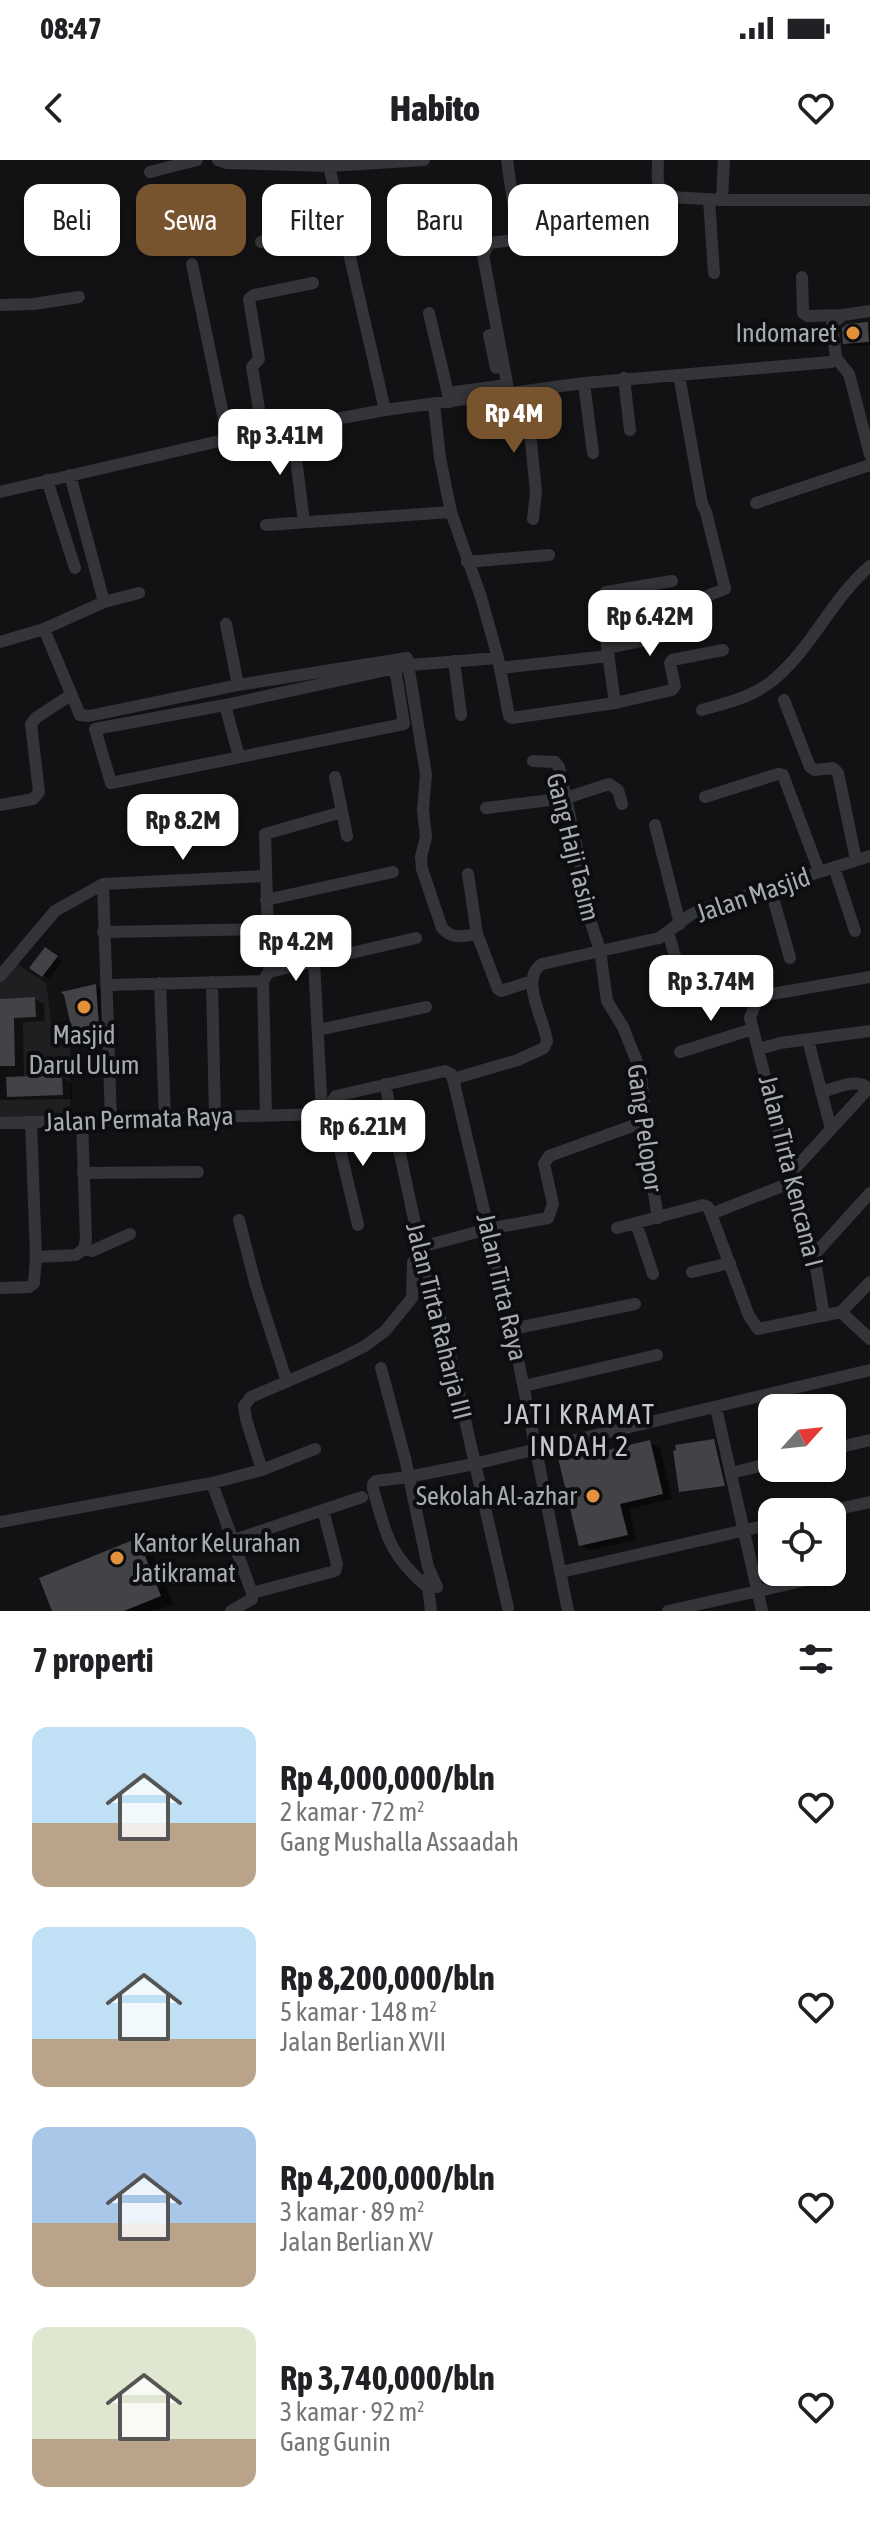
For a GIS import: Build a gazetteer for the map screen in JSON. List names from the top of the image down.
{
  "streets": {
    "street": [
      "Gang Haji Tasim",
      "Jalan Masjid",
      "Jalan Permata Raya",
      "Gang Pelopor",
      "Jalan Tirta Kencana I",
      "Jalan Tirta Raya",
      "Jalan Tirta Raharja III"
    ]
  },
  "crossings": [
    ["Gang Haji Tasim", "Jalan Masjid"],
    ["Gang Haji Tasim", "Gang Pelopor"],
    ["Jalan Masjid", "Gang Pelopor"],
    ["Jalan Permata Raya", "Jalan Tirta Raya"],
    ["Jalan Permata Raya", "Jalan Tirta Raharja III"]
  ],
  "districts": ["JATI KRAMAT INDAH 2"],
  "places": [
    "Indomaret",
    "Masjid Darul Ulum",
    "Sekolah Al-azhar",
    "Kantor Kelurahan Jatikramat"
  ],
  "north": "top right",
  "page": {
    "status": "08:47",
    "header": "Habito",
    "chip": [
      "Beli",
      "Sewa",
      "Filter",
      "Baru",
      "Apartemen"
    ],
    "price": [
      "Rp 4M",
      "Rp 3.41M",
      "Rp 6.42M",
      "Rp 8.2M",
      "Rp 4.2M",
      "Rp 3.74M",
      "Rp 6.21M"
    ],
    "heading": "7 properti",
    "list": [
      {
        "name": "Rp 4,000,000/bln",
        "note": "2 kamar · 72 m² · Gang Mushalla Assaadah"
      },
      {
        "name": "Rp 8,200,000/bln",
        "note": "5 kamar · 148 m² · Jalan Berlian XVII"
      },
      {
        "name": "Rp 4,200,000/bln",
        "note": "3 kamar · 89 m² · Jalan Berlian XV"
      },
      {
        "name": "Rp 3,740,000/bln",
        "note": "3 kamar · 92 m² · Gang Gunin"
      }
    ]
  }
}
